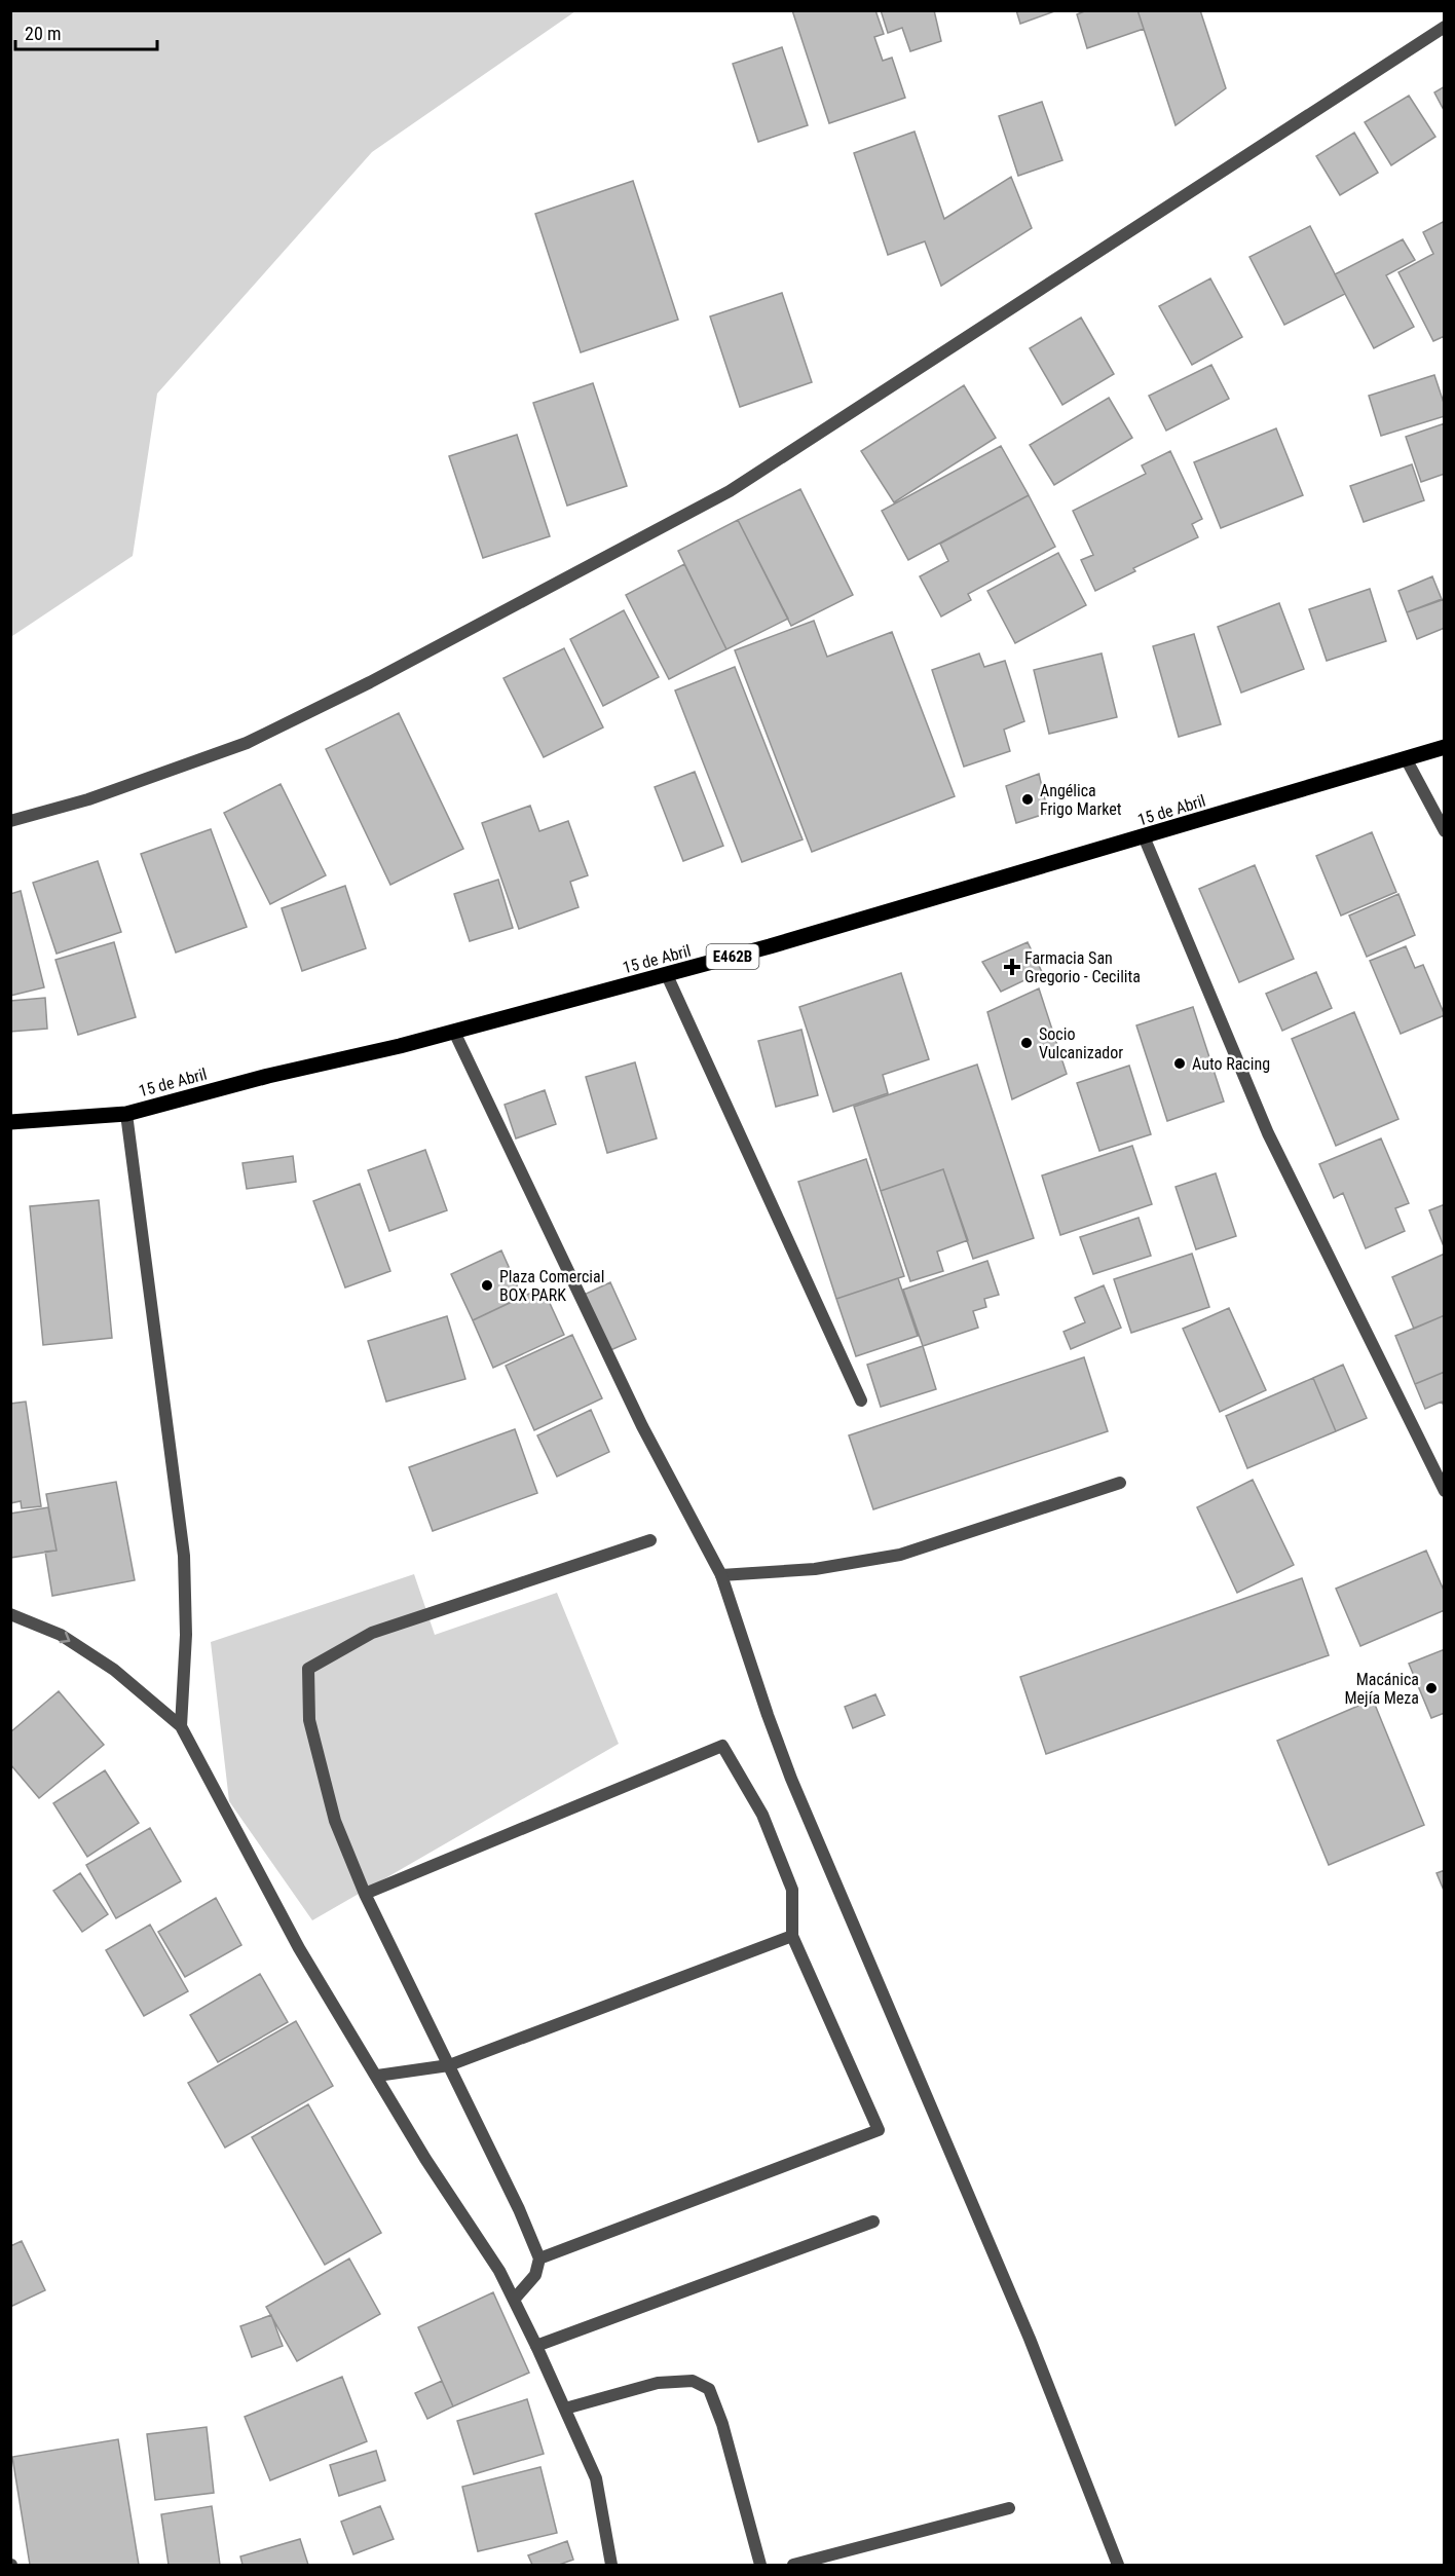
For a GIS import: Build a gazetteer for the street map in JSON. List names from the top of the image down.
{
  "streets": {
    "main road": ["15 de Abril", "E462B"]
  },
  "places": {
    "other": [
      "Angélica Frigo Market",
      "Socio Vulcanizador",
      "Auto Racing",
      "Plaza Comercial BOX PARK",
      "Macánica Mejía Meza"
    ],
    "health": ["Farmacia San Gregorio - Cecilita"]
  },
  "scale_bar": "20 m"
}
